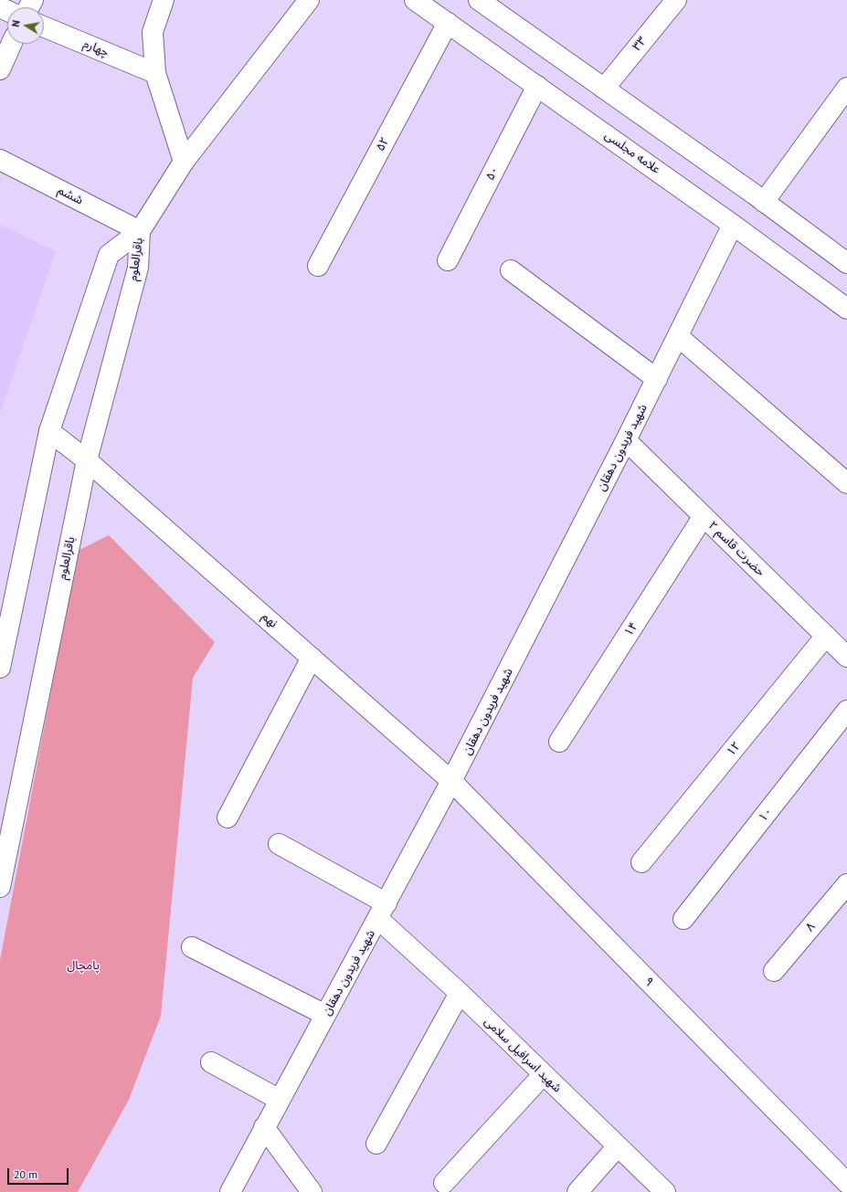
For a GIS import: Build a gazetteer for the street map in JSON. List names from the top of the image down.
{
  "streets": {
    "street": [
      "۳۳",
      "چهارم",
      "۵۲",
      "علامه مجلسی",
      "۵۰",
      "ششم",
      "باقرالعلوم",
      "شهید فریدون دهقان",
      "۲ حضرت قاسم",
      "نهم",
      "۱۴",
      "۱۲",
      "۱۰",
      "۸",
      "۹",
      "شهید اسرافیل سلامی"
    ]
  },
  "crossings": [
    ["۵۲", "علامه مجلسی"],
    ["علامه مجلسی", "۵۰"],
    ["علامه مجلسی", "شهید فریدون دهقان"],
    ["ششم", "باقرالعلوم"],
    ["باقرالعلوم", "نهم"],
    ["شهید فریدون دهقان", "۲ حضرت قاسم"],
    ["شهید فریدون دهقان", "نهم"],
    ["شهید فریدون دهقان", "۹"],
    ["شهید فریدون دهقان", "شهید اسرافیل سلامی"],
    ["۲ حضرت قاسم", "۱۴"],
    ["۲ حضرت قاسم", "۱۲"],
    ["نهم", "۹"]
  ],
  "parks": ["پامچال"],
  "scale_bar": "20 m",
  "north": "left"
}
